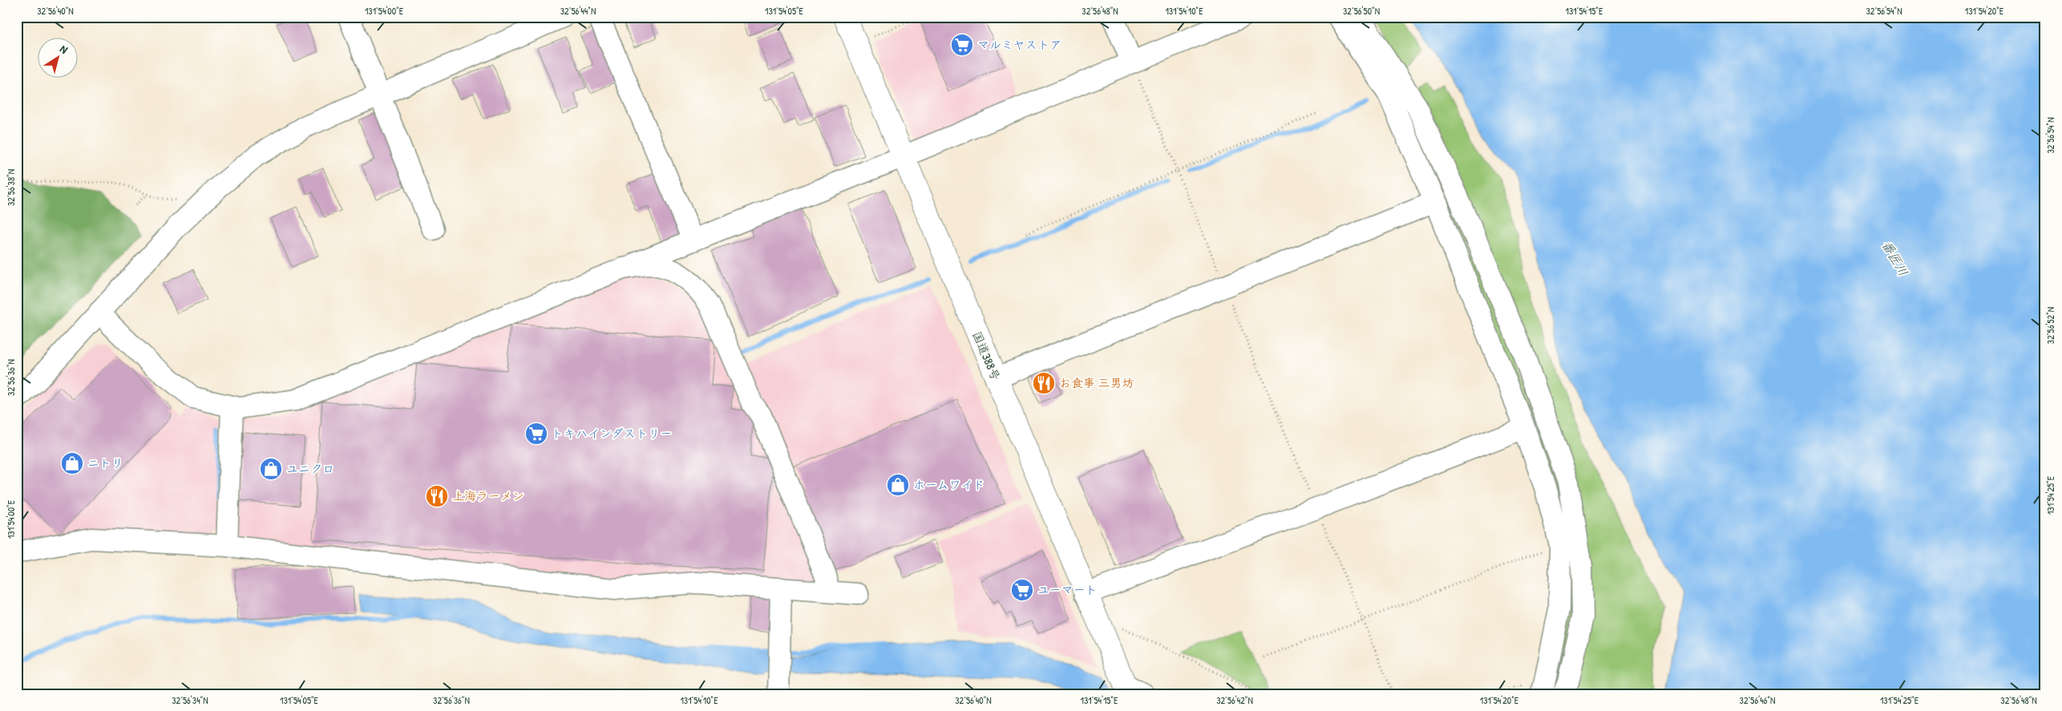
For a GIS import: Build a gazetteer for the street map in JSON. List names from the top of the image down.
{
  "streets": {
    "highway": ["国道388号"]
  },
  "water": ["番匠川"],
  "places": {
    "supermarket": ["マルミヤストア", "トキハインダストリー", "ユーマート"],
    "restaurant": ["お食事 三男坊", "上海ラーメン"],
    "shop": ["ニトリ", "ユニクロ", "ホームワイド"]
  },
  "north": "top right",
  "coordinates": [
    "32°56'40\"N",
    "131°54'00\"E",
    "32°56'44\"N",
    "131°54'05\"E",
    "32°56'48\"N",
    "131°54'10\"E",
    "32°56'50\"N",
    "131°54'15\"E",
    "32°56'54\"N",
    "131°54'20\"E",
    "32°56'38\"N",
    "32°56'52\"N",
    "32°56'36\"N",
    "131°54'25\"E",
    "32°56'34\"N",
    "32°56'42\"N",
    "32°56'46\"N"
  ]
}
